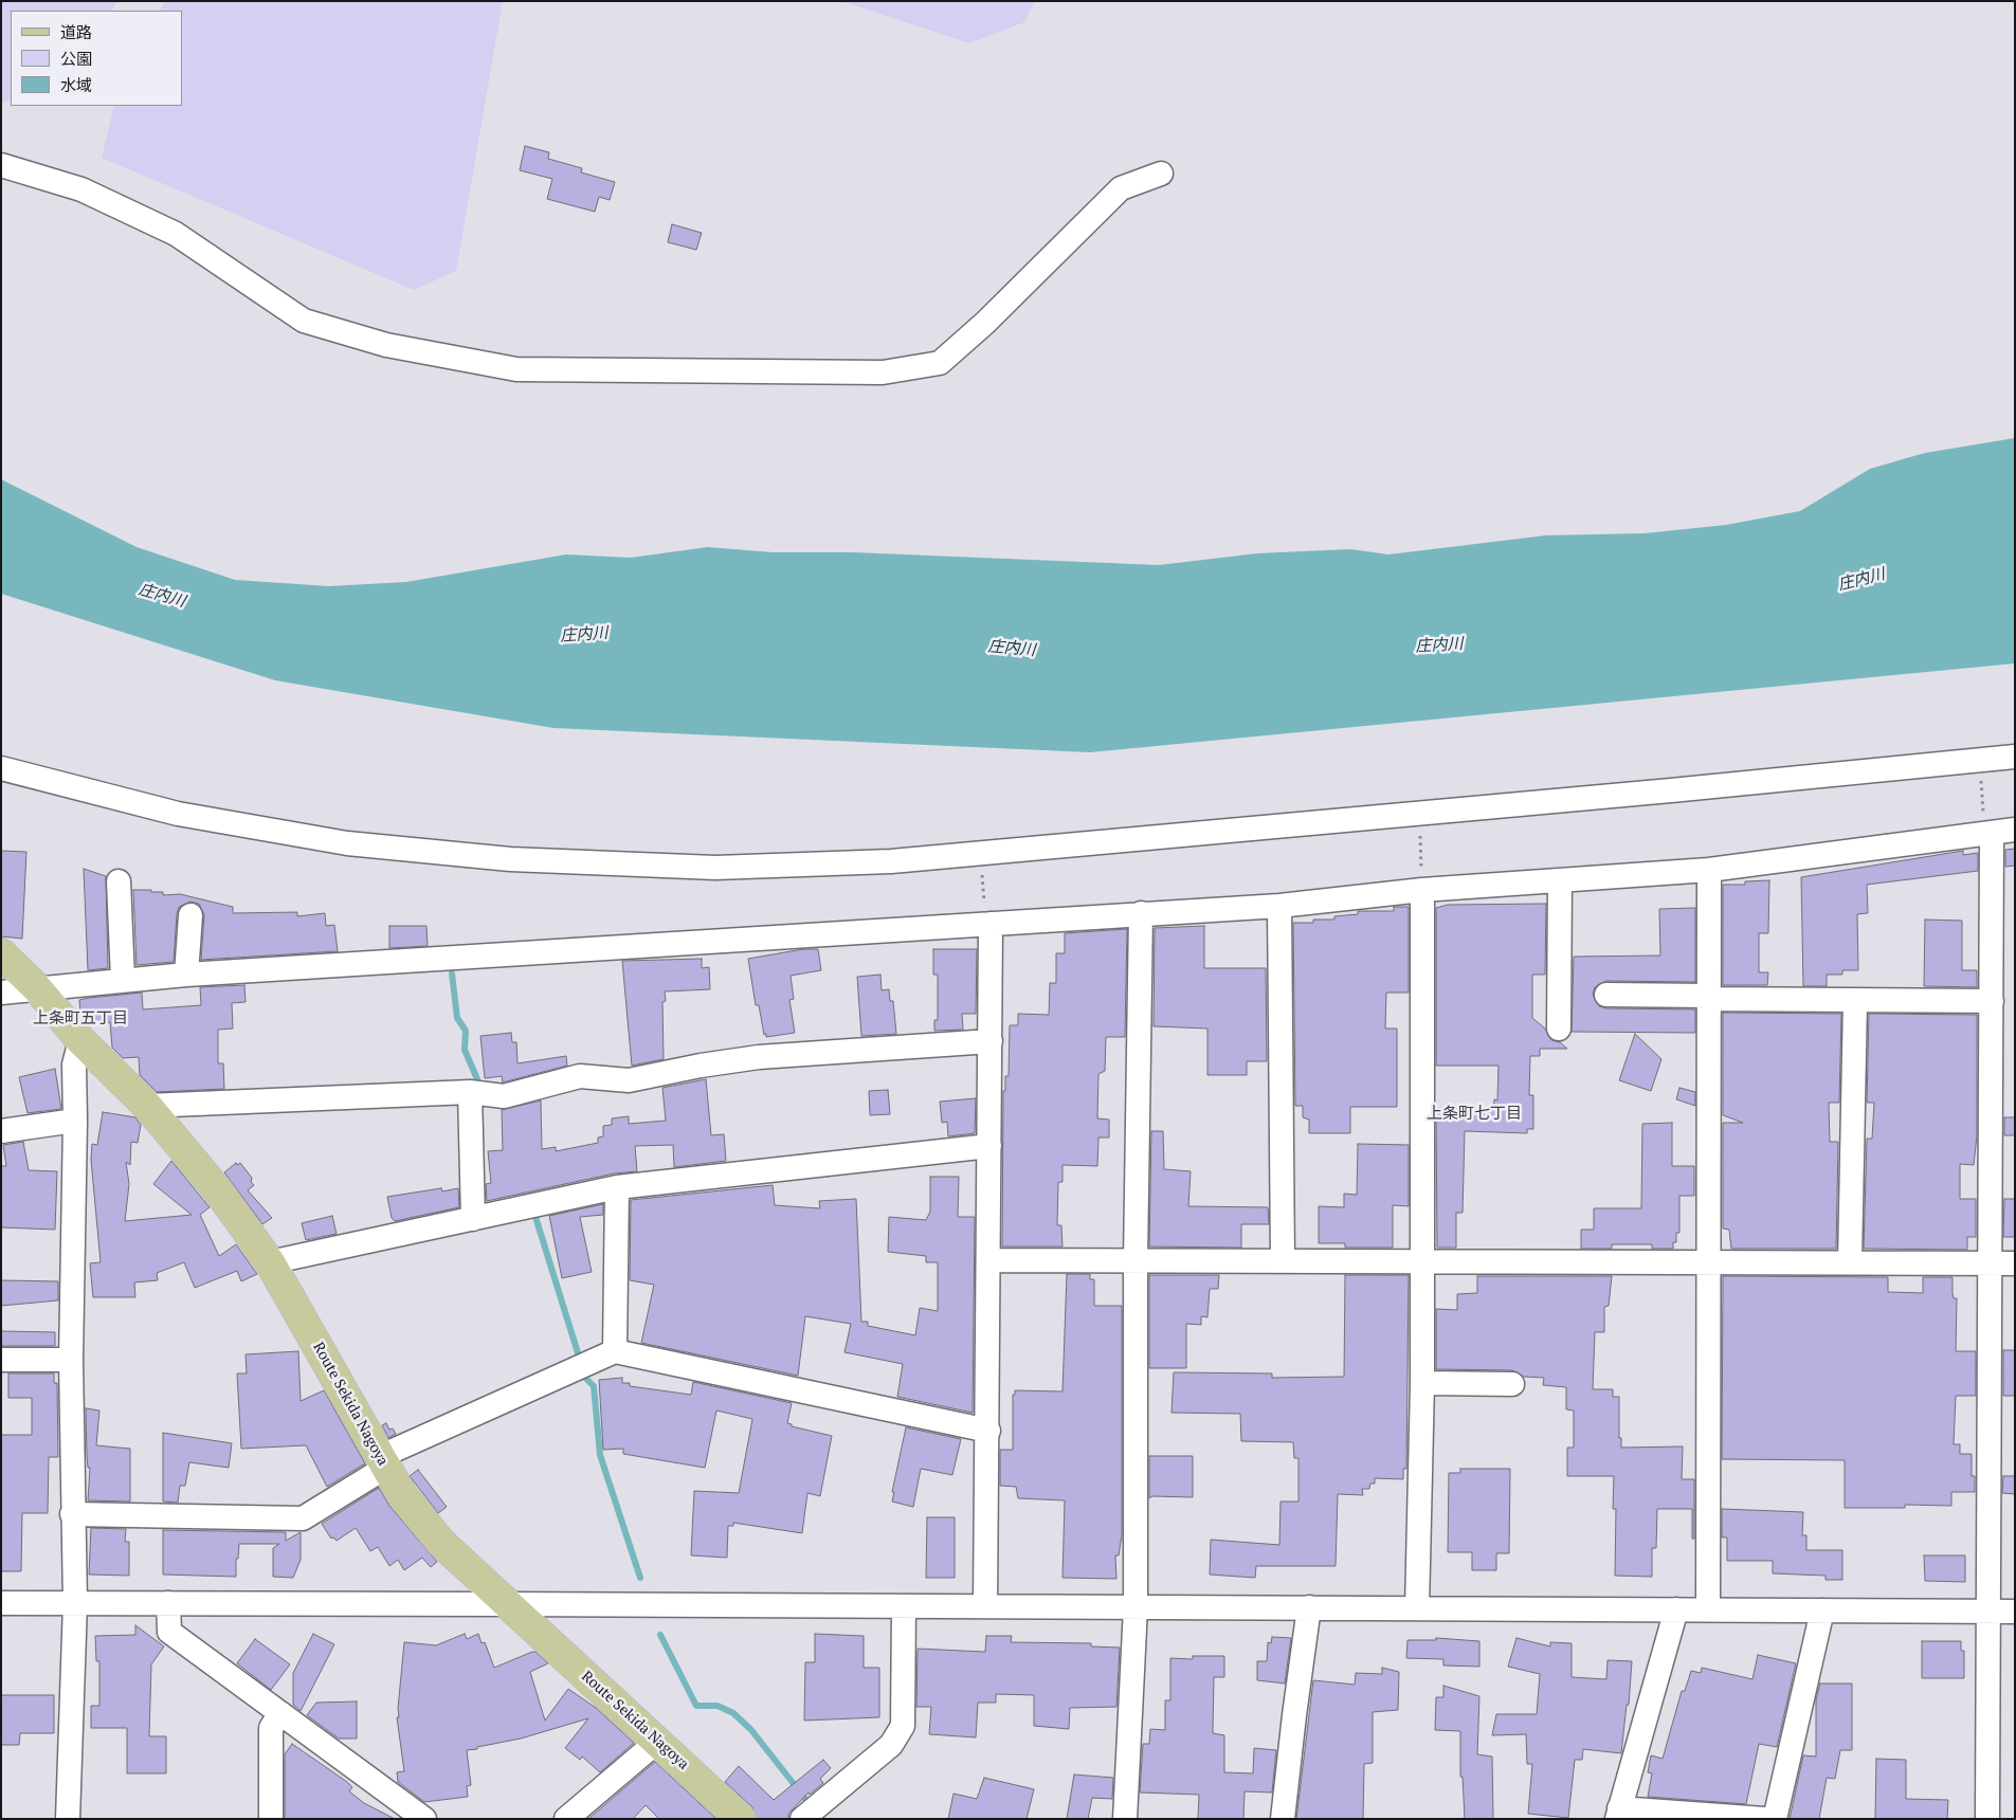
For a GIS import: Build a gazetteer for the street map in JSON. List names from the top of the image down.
{
  "streets": {
    "main road": ["Route Sekida Nagoya"]
  },
  "districts": ["上条町五丁目", "上条町七丁目"],
  "water": ["庄内川"],
  "legend": ["道路", "公園", "水域"]
}
